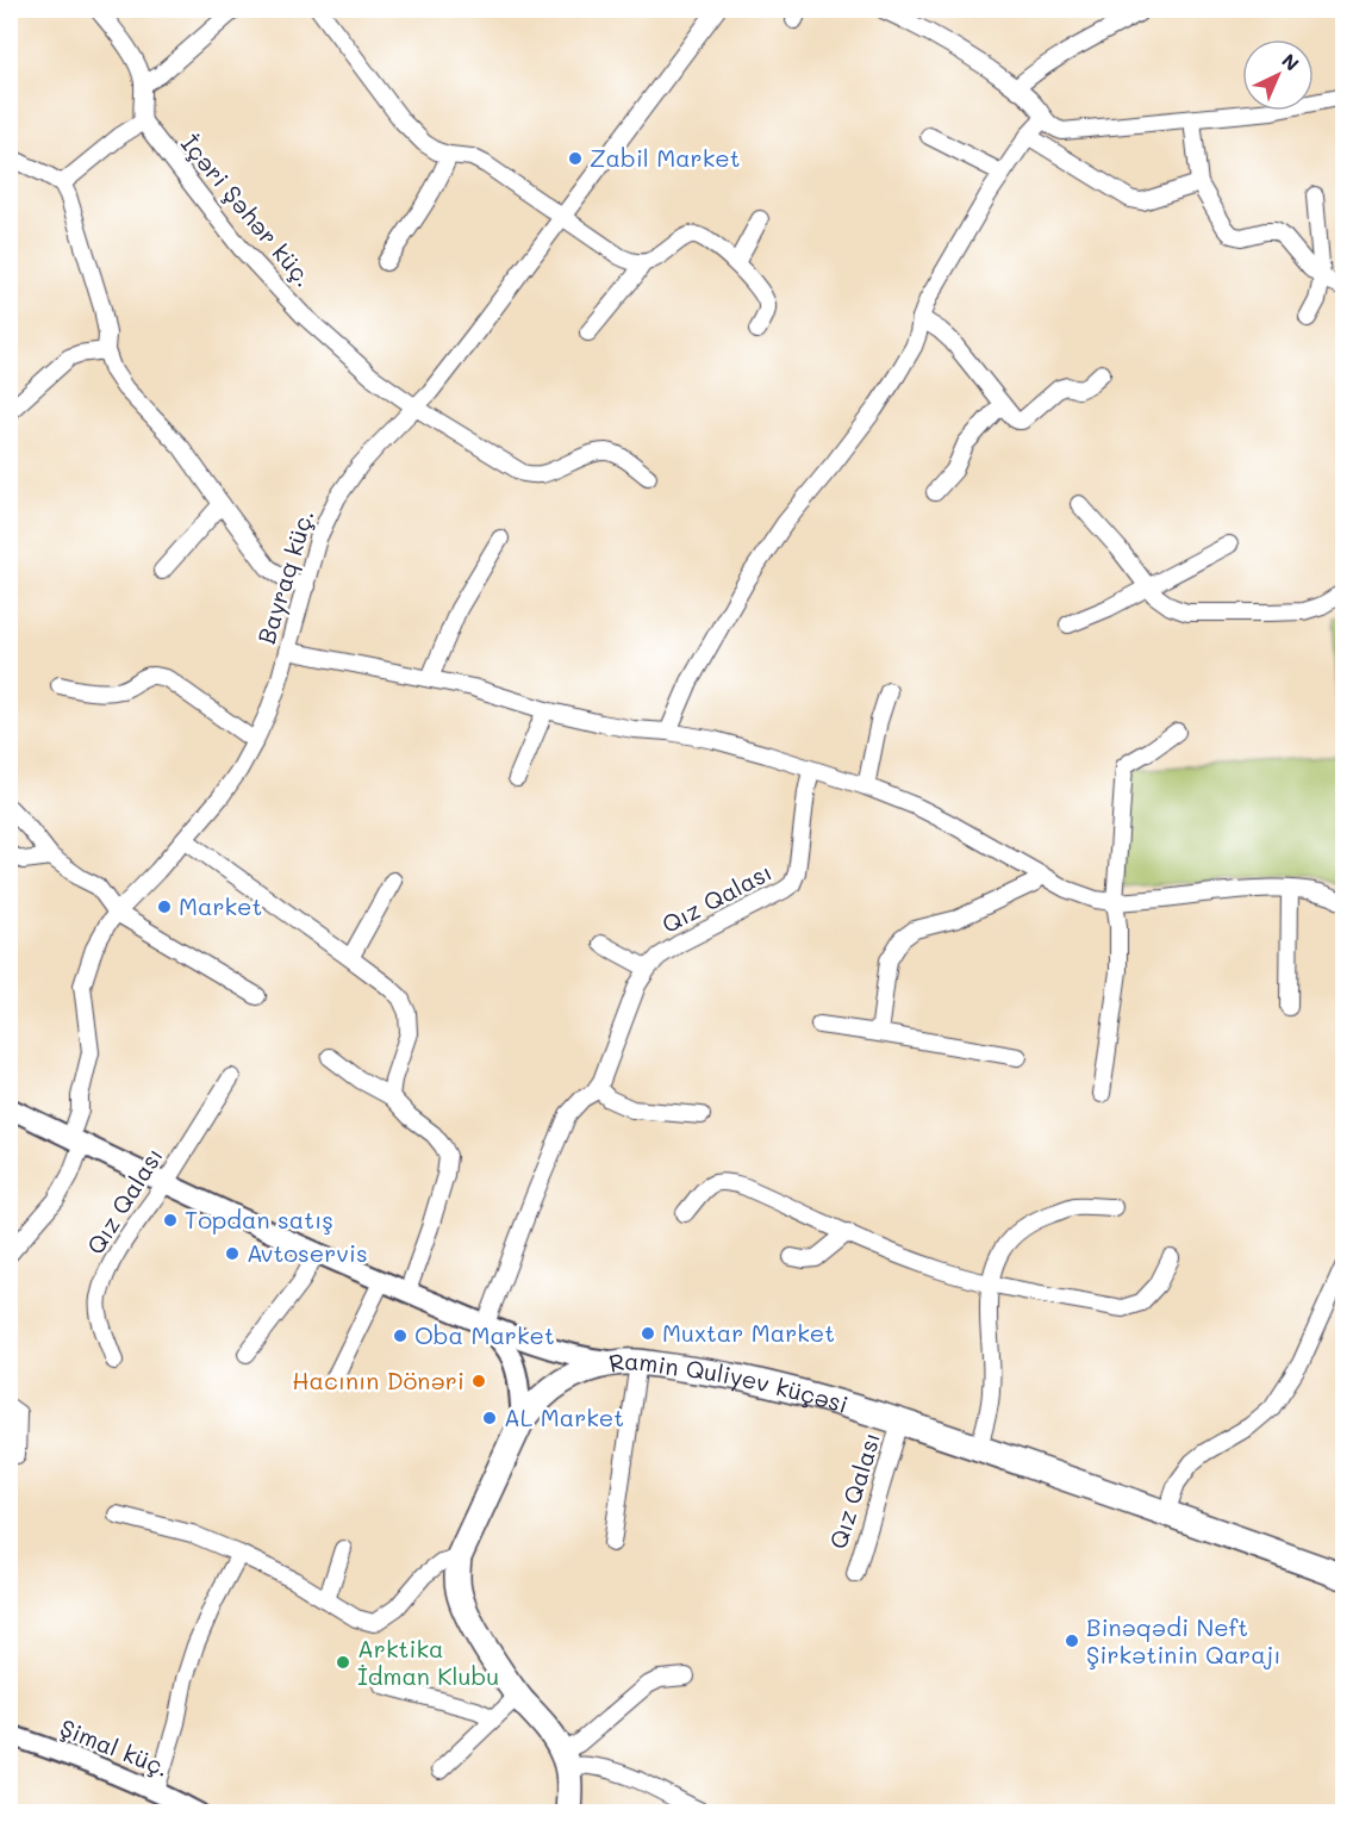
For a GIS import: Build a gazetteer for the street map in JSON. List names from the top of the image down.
{
  "streets": {
    "main road": ["Ramin Quliyev küçəsi"],
    "street": [
      "İçəri Şəhər küç.",
      "Bayraq küç.",
      "Qız Qalası",
      "Şimal küç."
    ]
  },
  "crossings": [
    ["İçəri Şəhər küç.", "Bayraq küç."],
    ["Bayraq küç.", "Ramin Quliyev küçəsi"],
    ["Qız Qalası", "Ramin Quliyev küçəsi"]
  ],
  "places": [
    "Zabil Market",
    "Market",
    "Topdan satış",
    "Avtoservis",
    "Muxtar Market",
    "Oba Market",
    "Hacının Dönəri",
    "AL Market",
    "Binəqədi Neft Şirkətinin Qarajı",
    "Arktika İdman Klubu"
  ],
  "north": "top right"
}
